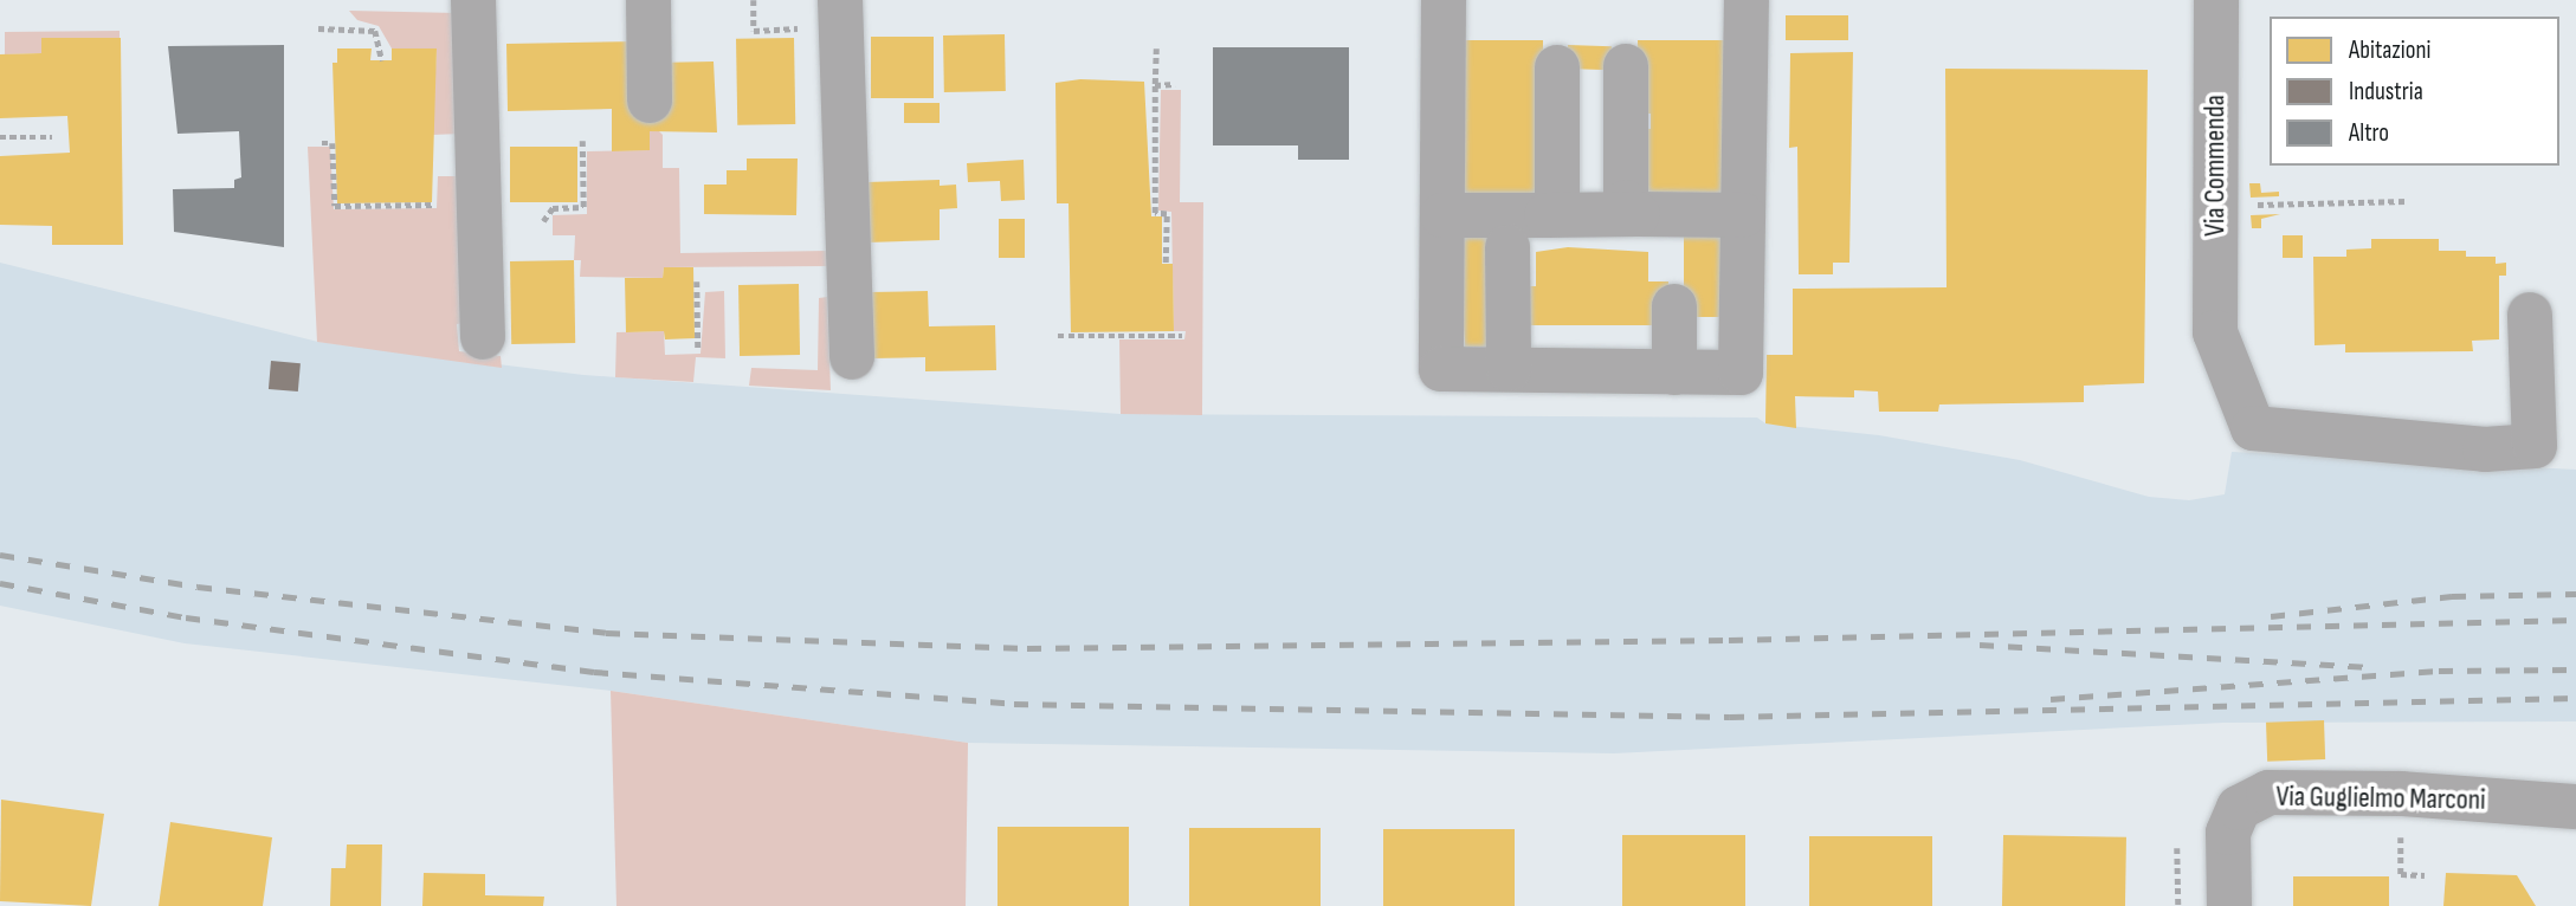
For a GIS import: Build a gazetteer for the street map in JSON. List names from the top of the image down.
{
  "streets": {
    "street": ["Via Commenda", "Via Guglielmo Marconi"]
  },
  "legend": ["Abitazioni", "Industria", "Altro"]
}
